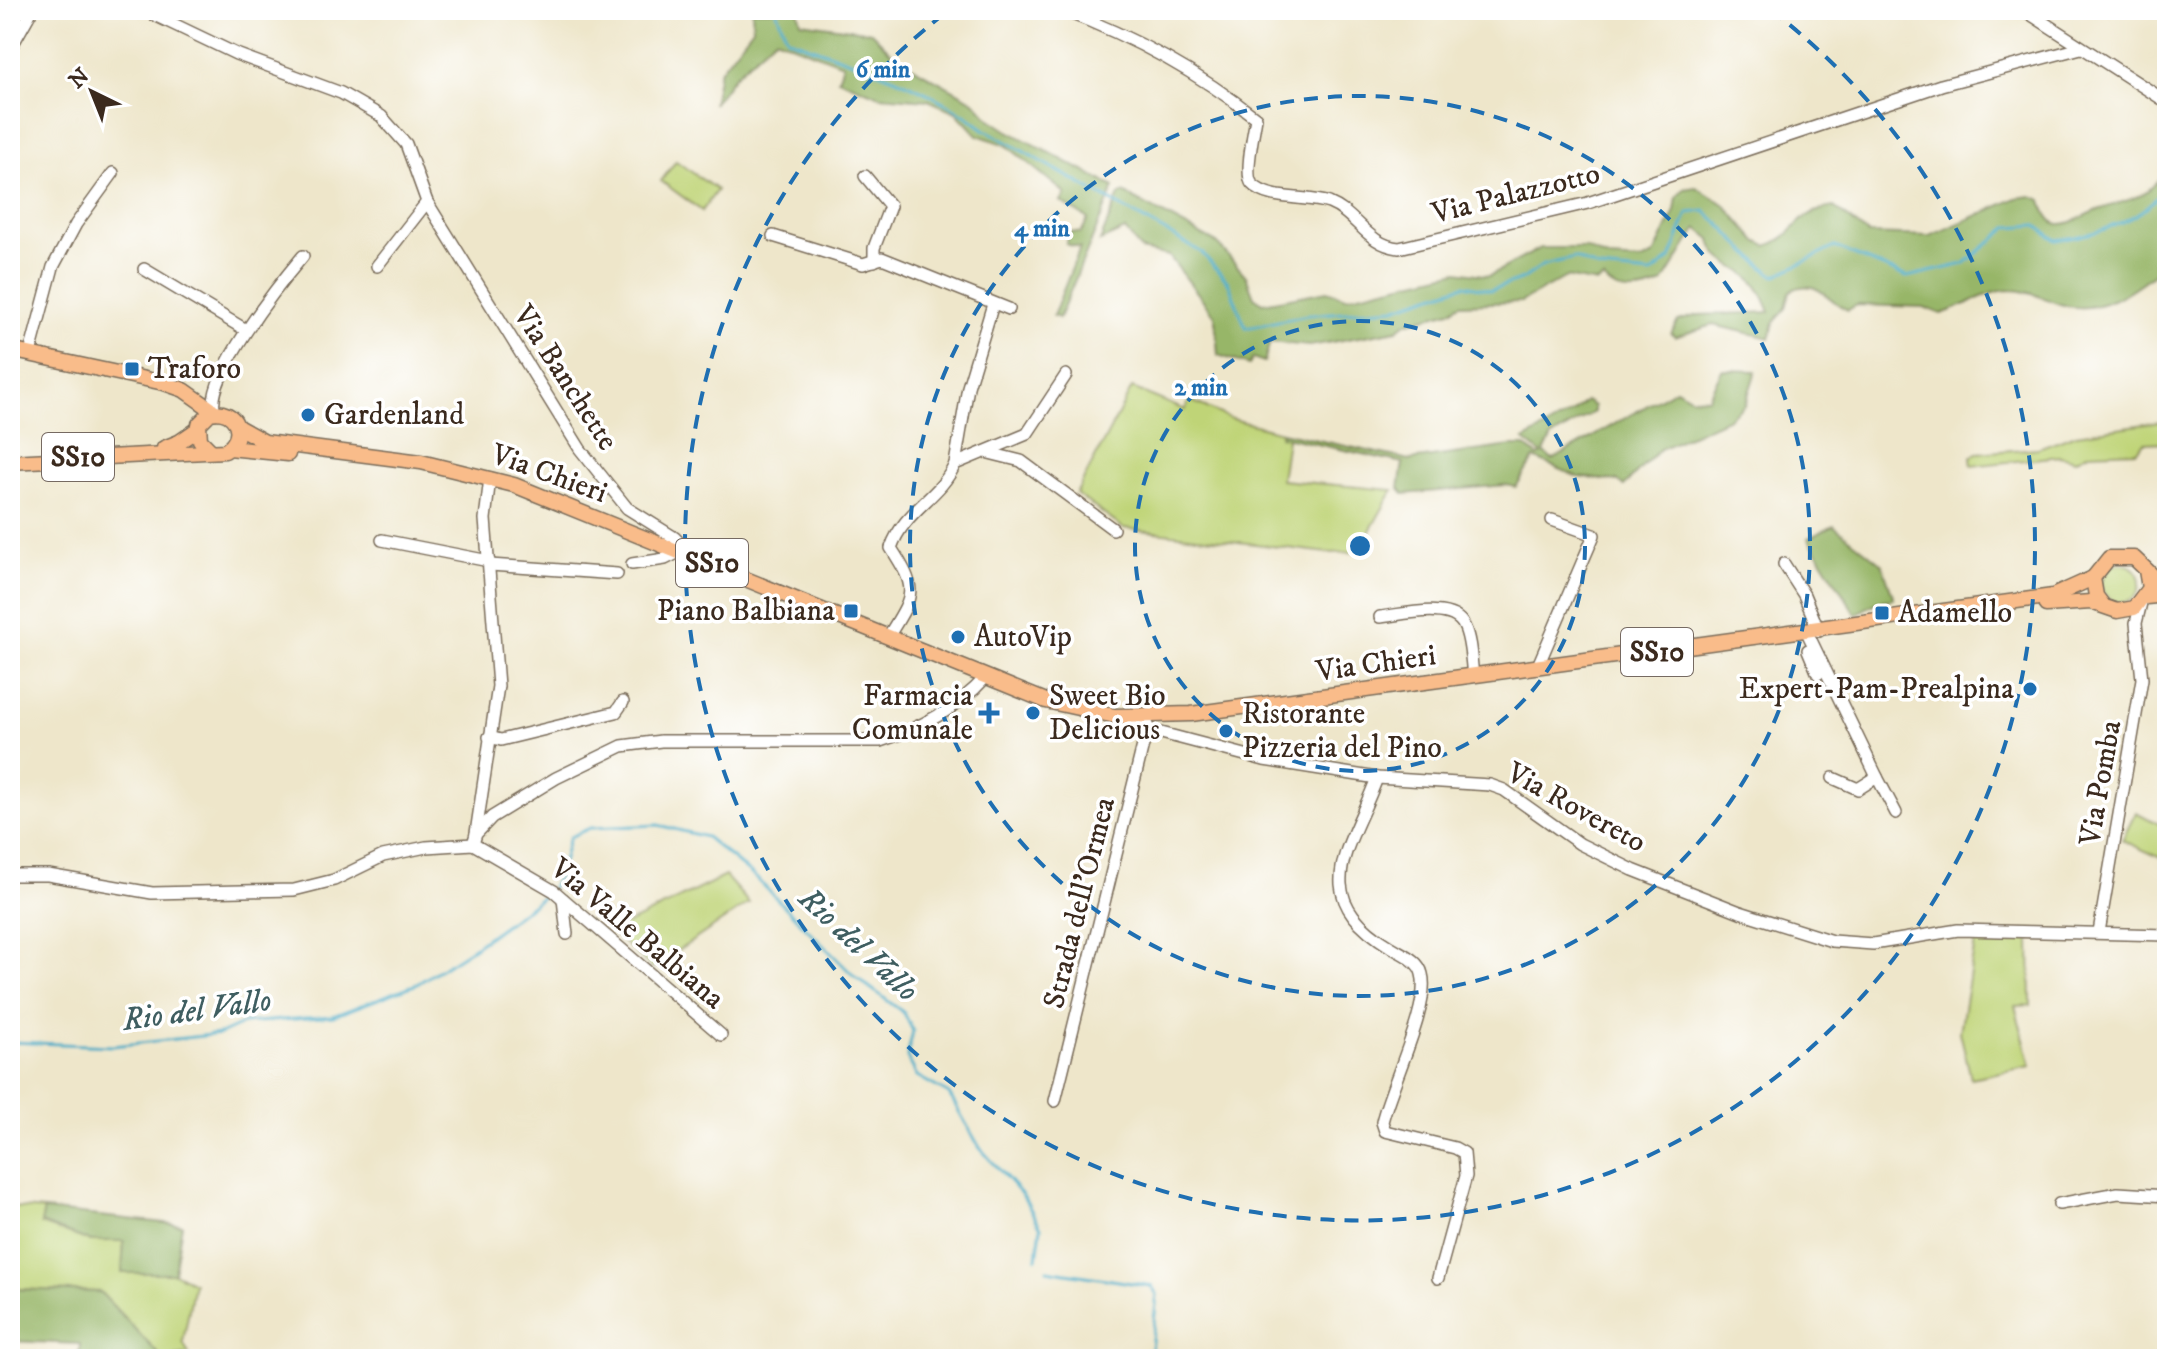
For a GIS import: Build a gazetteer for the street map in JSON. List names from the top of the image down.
{
  "streets": {
    "main road": ["SS10", "Via Chieri"],
    "street": [
      "Via Palazzotto",
      "Via Banchette",
      "Via Pomba",
      "Via Rovereto",
      "Strada dell'Ormea",
      "Via Valle Balbiana"
    ]
  },
  "crossings": [
    ["Via Banchette", "Via Chieri"],
    ["Via Chieri", "Via Pomba"],
    ["Via Chieri", "Via Rovereto"],
    ["Via Chieri", "Strada dell'Ormea"],
    ["Via Pomba", "Via Rovereto"],
    ["Via Rovereto", "Strada dell'Ormea"]
  ],
  "water": ["Rio del Vallo"],
  "places": {
    "transit": ["Traforo", "Piano Balbiana", "Adamello"],
    "other": [
      "Gardenland",
      "AutoVip",
      "Expert-Pam-Prealpina",
      "Sweet Bio Delicious",
      "Ristorante Pizzeria del Pino"
    ],
    "health": ["Farmacia Comunale"]
  },
  "north": "top left",
  "rings": ["6 min", "4 min", "2 min"]
}
